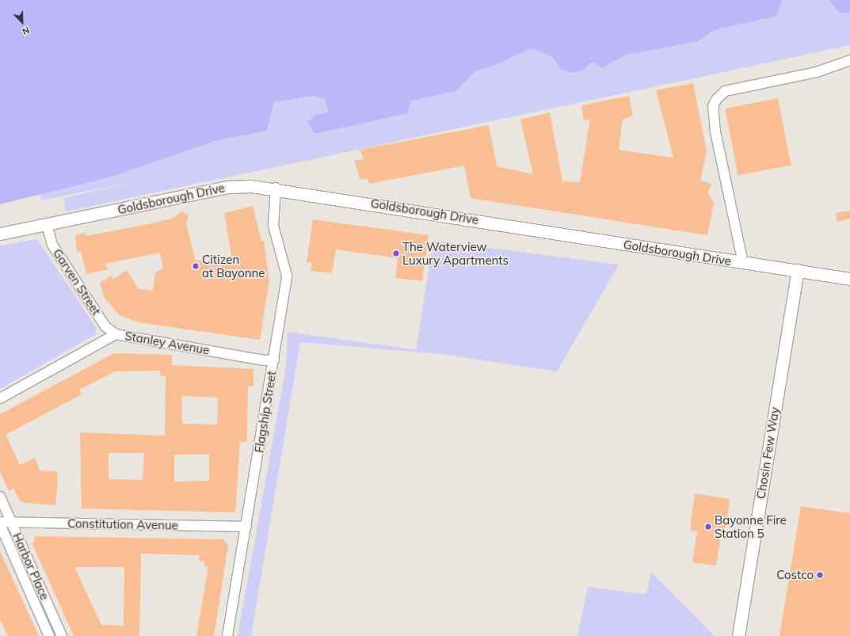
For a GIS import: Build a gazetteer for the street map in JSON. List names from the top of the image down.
{
  "streets": {
    "street": [
      "Goldsborough Drive",
      "Garven Street",
      "Stanley Avenue",
      "Flagship Street",
      "Chosin Few Way",
      "Constitution Avenue",
      "Harbor Place"
    ]
  },
  "crossings": [
    ["Goldsborough Drive", "Garven Street"],
    ["Goldsborough Drive", "Flagship Street"],
    ["Goldsborough Drive", "Chosin Few Way"],
    ["Garven Street", "Stanley Avenue"],
    ["Stanley Avenue", "Flagship Street"],
    ["Flagship Street", "Constitution Avenue"],
    ["Constitution Avenue", "Harbor Place"]
  ],
  "places": [
    "The Waterview Luxury Apartments",
    "Citizen at Bayonne",
    "Bayonne Fire Station 5",
    "Costco"
  ],
  "north": "bottom right"
}
